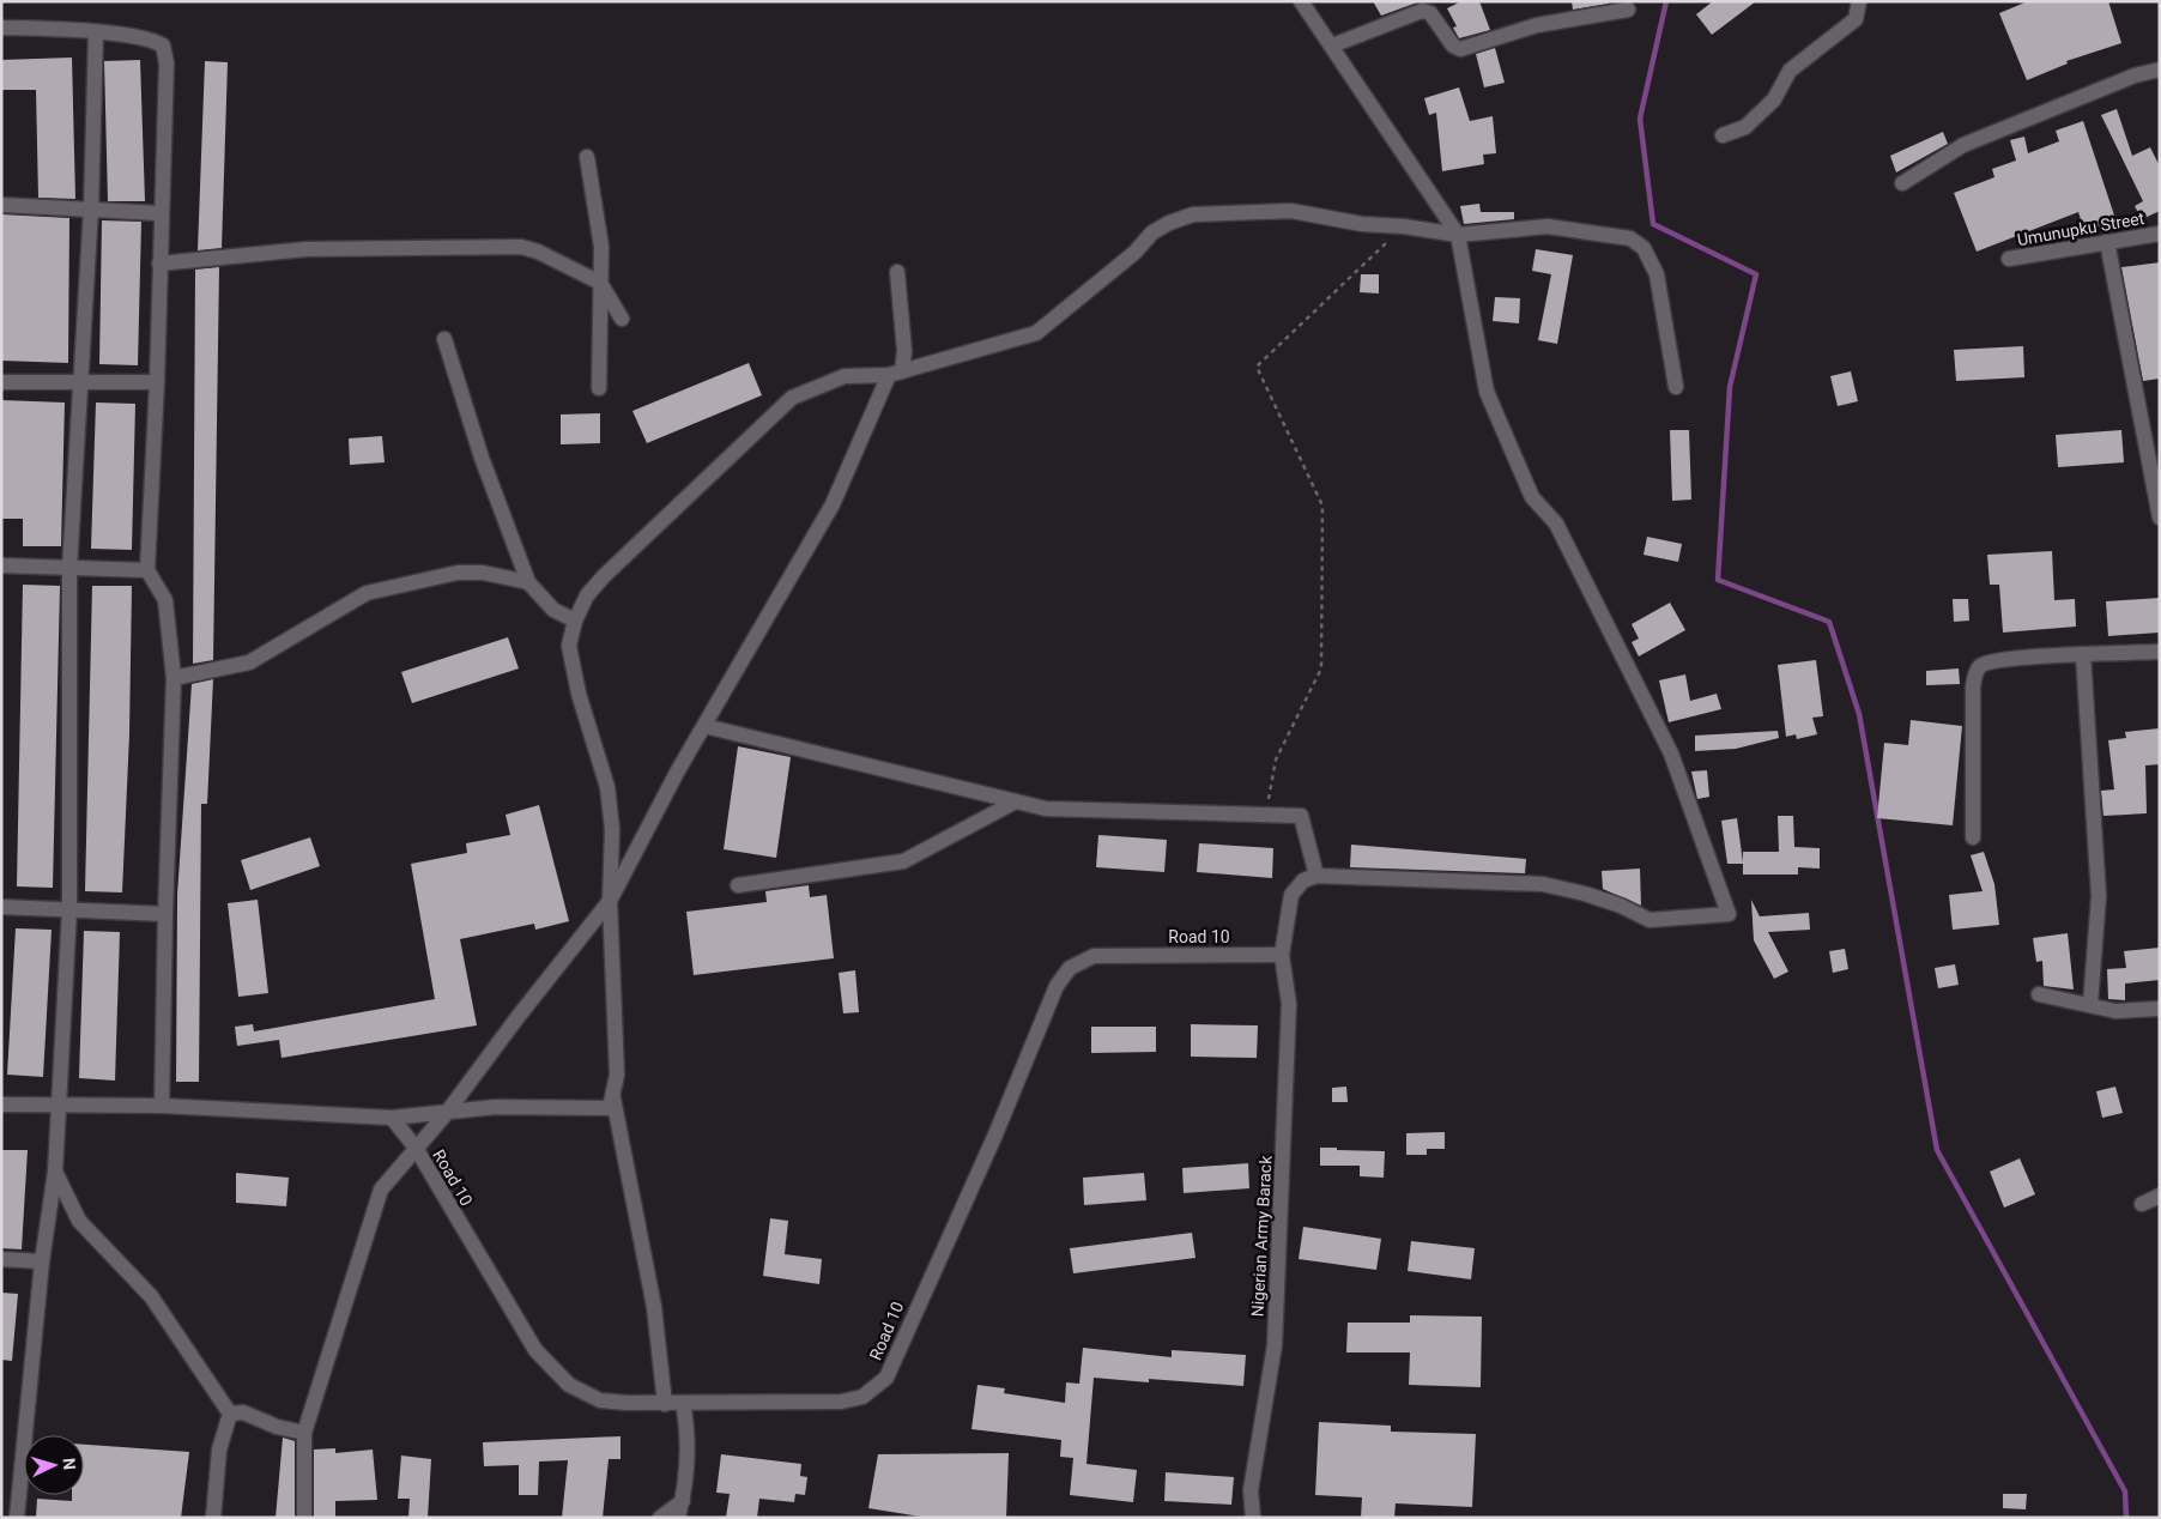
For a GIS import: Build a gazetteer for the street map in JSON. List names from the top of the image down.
{
  "streets": {
    "street": ["Umunupku Street", "Road 10", "Nigerian Army Barack"]
  },
  "crossings": [
    ["Road 10", "Nigerian Army Barack"]
  ],
  "north": "right"
}
